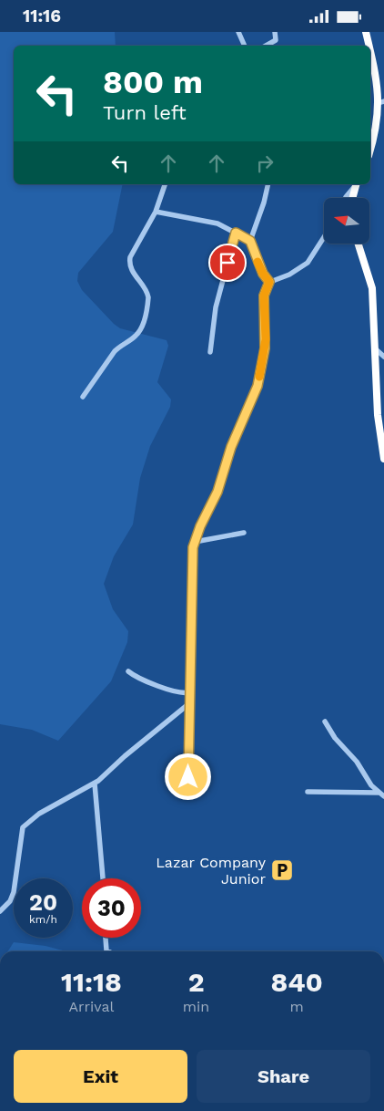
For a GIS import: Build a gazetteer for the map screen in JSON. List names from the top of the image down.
{
  "places": {
    "parking": ["Lazar Company Junior"]
  },
  "north": "left",
  "page": {
    "status": "11:16",
    "turn": ["800 m", "Turn left"],
    "speed": "20 km/h",
    "limit": "30",
    "eta": [
      "11:18",
      "Arrival",
      "2",
      "min",
      "840",
      "m"
    ],
    "buttons": ["Exit", "Share"]
  }
}
